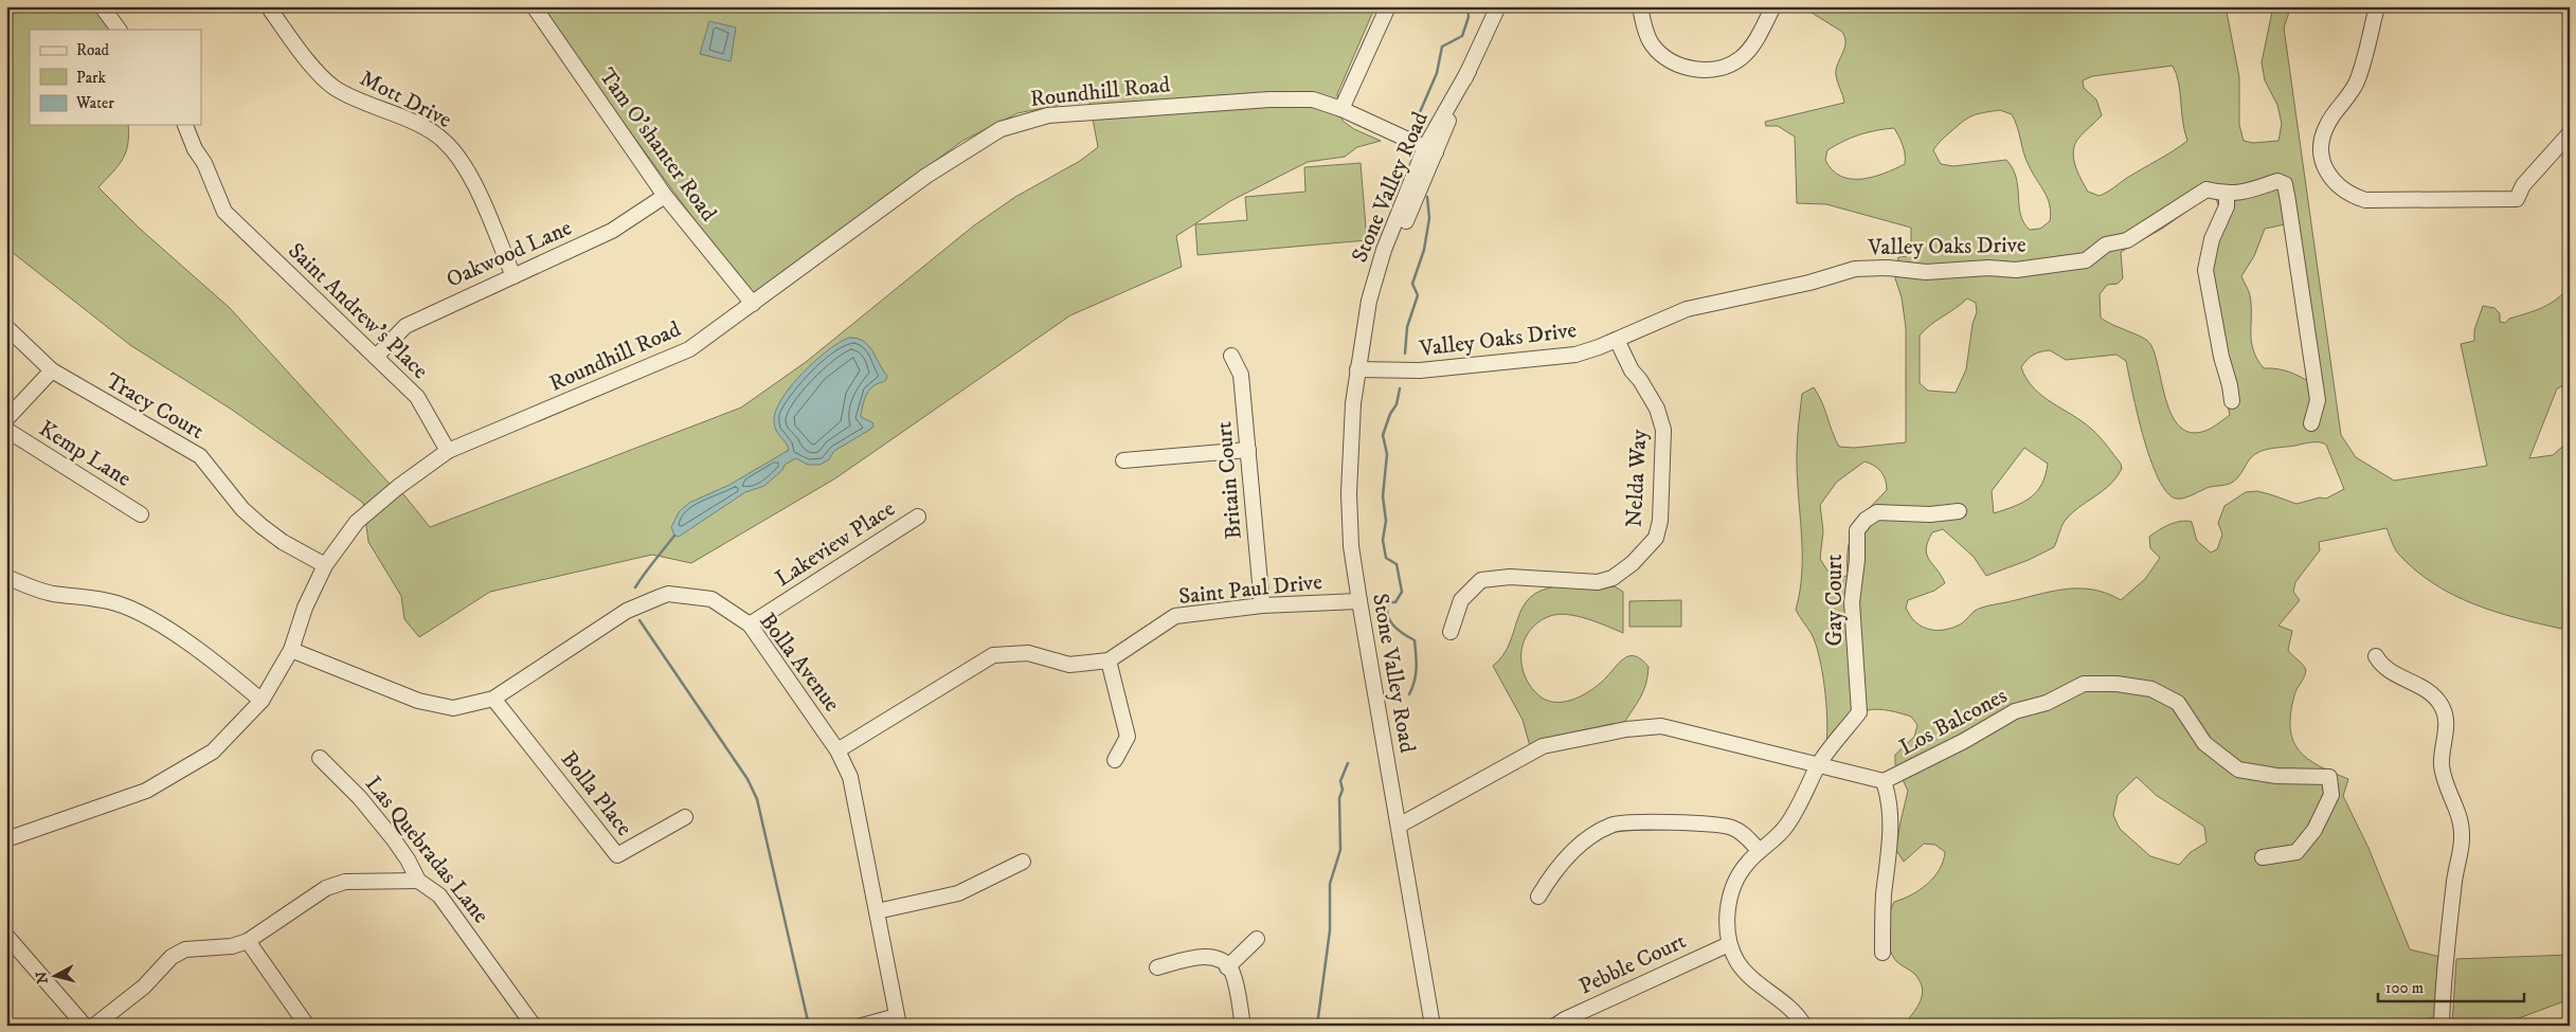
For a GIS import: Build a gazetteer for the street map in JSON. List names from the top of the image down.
{
  "streets": {
    "street": [
      "Roundhill Road",
      "Mott Drive",
      "Tam O'shanter Road",
      "Stone Valley Road",
      "Valley Oaks Drive",
      "Oakwood Lane",
      "Saint Andrew's Place",
      "Tracy Court",
      "Kemp Lane",
      "Nelda Way",
      "Britain Court",
      "Lakeview Place",
      "Saint Paul Drive",
      "Gay Court",
      "Bolla Avenue",
      "Los Balcones",
      "Bolla Place",
      "Las Quebradas Lane",
      "Pebble Court"
    ]
  },
  "crossings": [
    ["Roundhill Road", "Tam O'shanter Road"],
    ["Roundhill Road", "Stone Valley Road"],
    ["Roundhill Road", "Saint Andrew's Place"],
    ["Roundhill Road", "Tracy Court"],
    ["Roundhill Road", "Bolla Avenue"],
    ["Mott Drive", "Oakwood Lane"],
    ["Tam O'shanter Road", "Oakwood Lane"],
    ["Stone Valley Road", "Valley Oaks Drive"],
    ["Stone Valley Road", "Saint Paul Drive"],
    ["Valley Oaks Drive", "Nelda Way"],
    ["Oakwood Lane", "Saint Andrew's Place"],
    ["Britain Court", "Saint Paul Drive"],
    ["Lakeview Place", "Bolla Avenue"],
    ["Saint Paul Drive", "Bolla Avenue"],
    ["Gay Court", "Pebble Court"],
    ["Bolla Avenue", "Bolla Place"]
  ],
  "legend": ["Road", "Park", "Water"],
  "scale_bar": "100 m",
  "north": "left"
}
